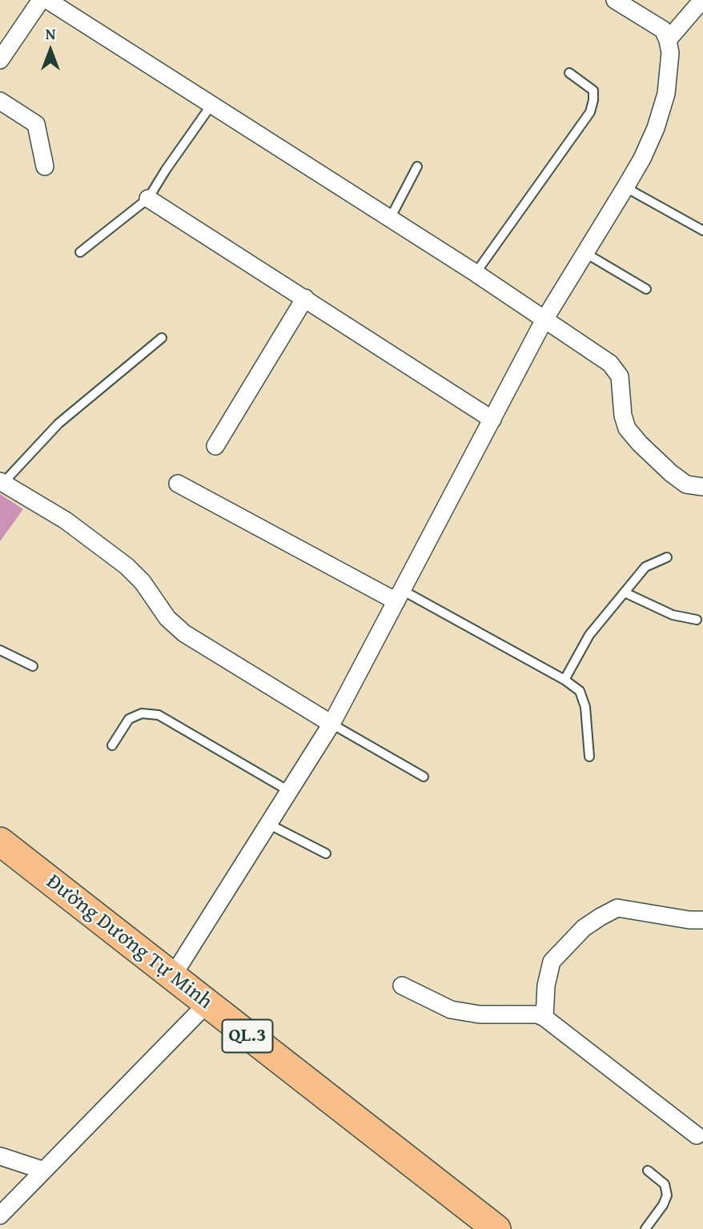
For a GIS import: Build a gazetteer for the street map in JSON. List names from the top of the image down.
{
  "streets": {
    "highway": ["Đường Dương Tự Minh", "QL.3"]
  },
  "north": "top"
}
